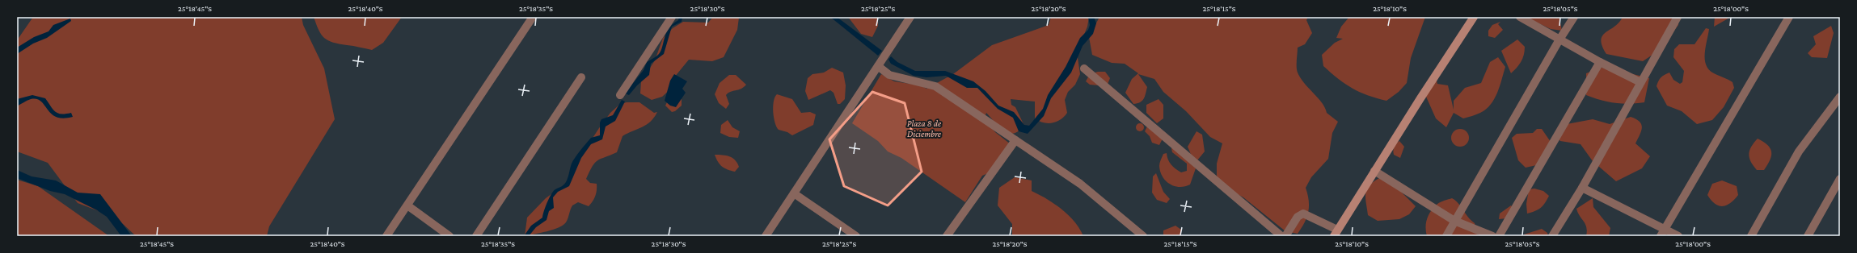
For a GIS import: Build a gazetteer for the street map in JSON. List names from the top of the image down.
{
  "parks": ["Plaza 8 de Diciembre"],
  "coordinates": [
    "25°18'45\"S",
    "25°18'40\"S",
    "25°18'35\"S",
    "25°18'30\"S",
    "25°18'25\"S",
    "25°18'20\"S",
    "25°18'15\"S",
    "25°18'10\"S",
    "25°18'05\"S",
    "25°18'00\"S"
  ]
}
